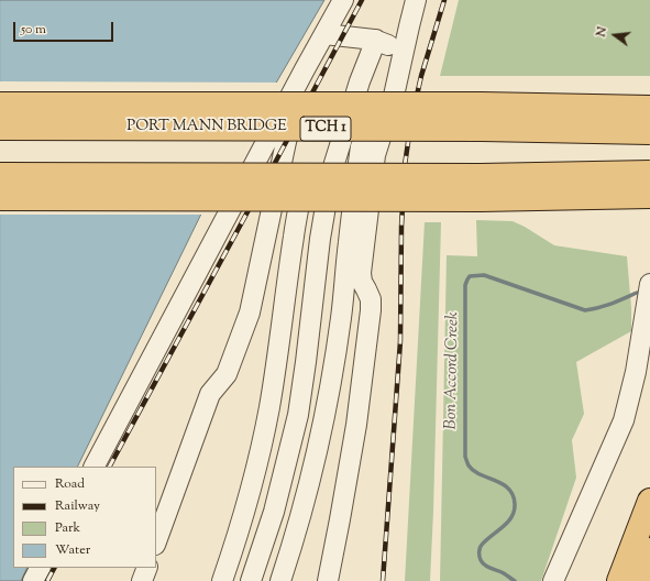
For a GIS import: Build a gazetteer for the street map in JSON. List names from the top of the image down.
{
  "streets": {
    "highway": ["PORT MANN BRIDGE", "TCH 1"]
  },
  "water": ["Bon Accord Creek"],
  "legend": [
    "Road",
    "Railway",
    "Park",
    "Water"
  ],
  "scale_bar": "50 m",
  "north": "left"
}
